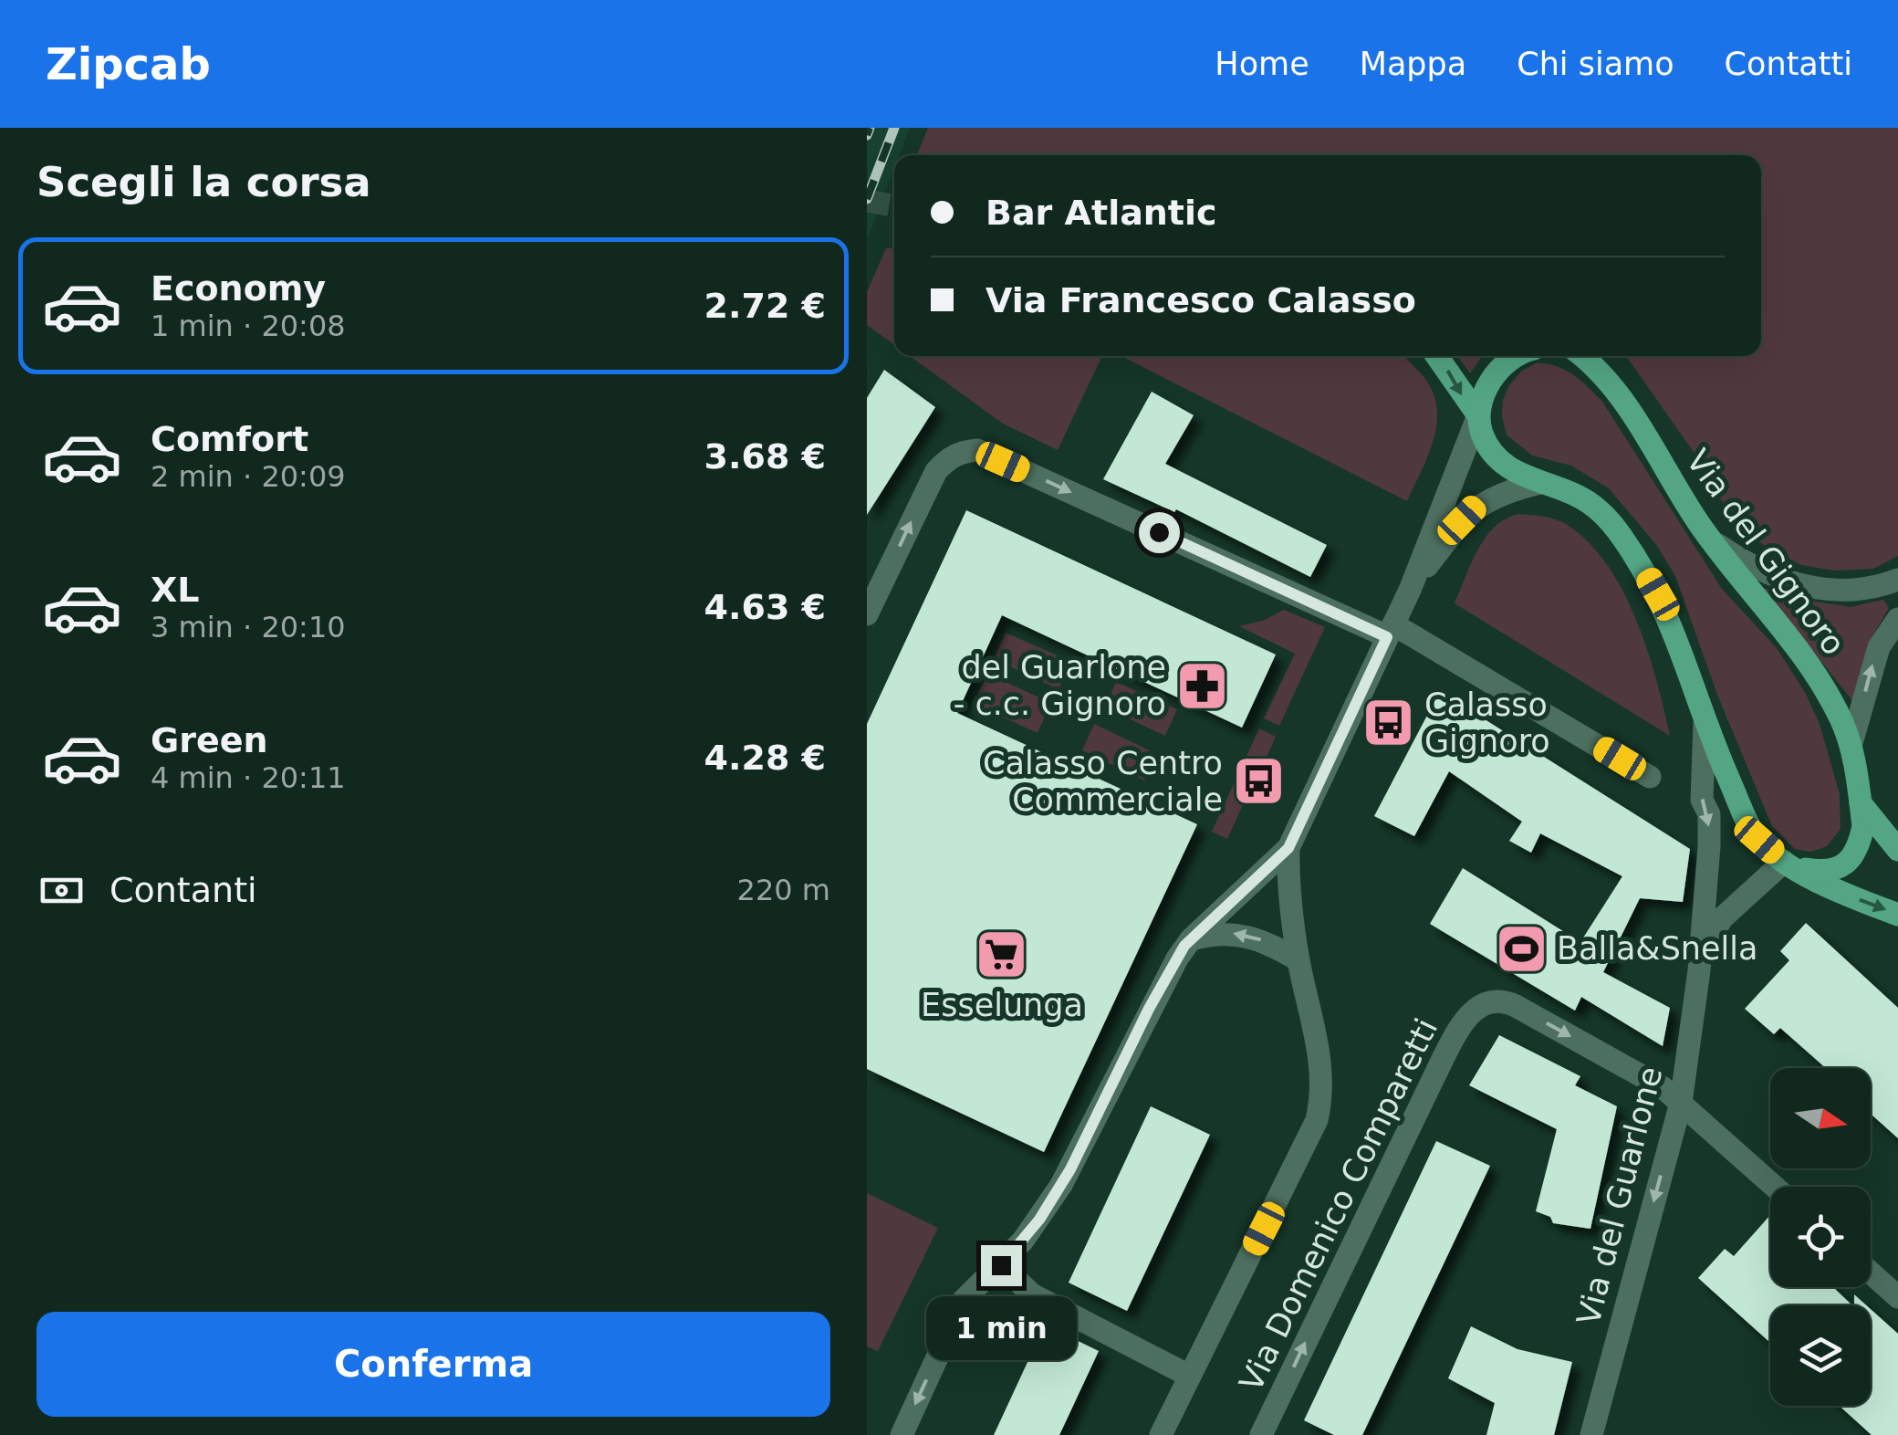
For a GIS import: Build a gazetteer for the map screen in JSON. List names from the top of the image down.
{
  "streets": {
    "main road": ["Via del Gignoro"],
    "street": ["Via del Guarlone", "Via Domenico Comparetti"]
  },
  "crossings": [
    ["Via del Gignoro", "Via del Guarlone"],
    ["Via del Guarlone", "Via Domenico Comparetti"]
  ],
  "one_way": ["Via del Guarlone"],
  "places": {
    "pharmacy": ["del Guarlone - c.c. Gignoro"],
    "bus stop": ["Calasso Gignoro", "Calasso Centro Commerciale"],
    "sports": ["Balla&Snella"],
    "supermarket": ["Esselunga"]
  },
  "north": "right",
  "page": {
    "header": "Zipcab",
    "nav": [
      "Home",
      "Mappa",
      "Chi siamo",
      "Contatti"
    ],
    "heading": "Scegli la corsa",
    "banner": ["Bar Atlantic", "Via Francesco Calasso"],
    "list": [
      {
        "name": "Economy",
        "note": "1 min · 20:08",
        "value": "2.72 €"
      },
      {
        "name": "Comfort",
        "note": "2 min · 20:09",
        "value": "3.68 €"
      },
      {
        "name": "XL",
        "note": "3 min · 20:10",
        "value": "4.63 €"
      },
      {
        "name": "Green",
        "note": "4 min · 20:11",
        "value": "4.28 €"
      }
    ],
    "pay": ["Contanti", "220 m"],
    "buttons": "Conferma",
    "bubble": "1 min"
  }
}
